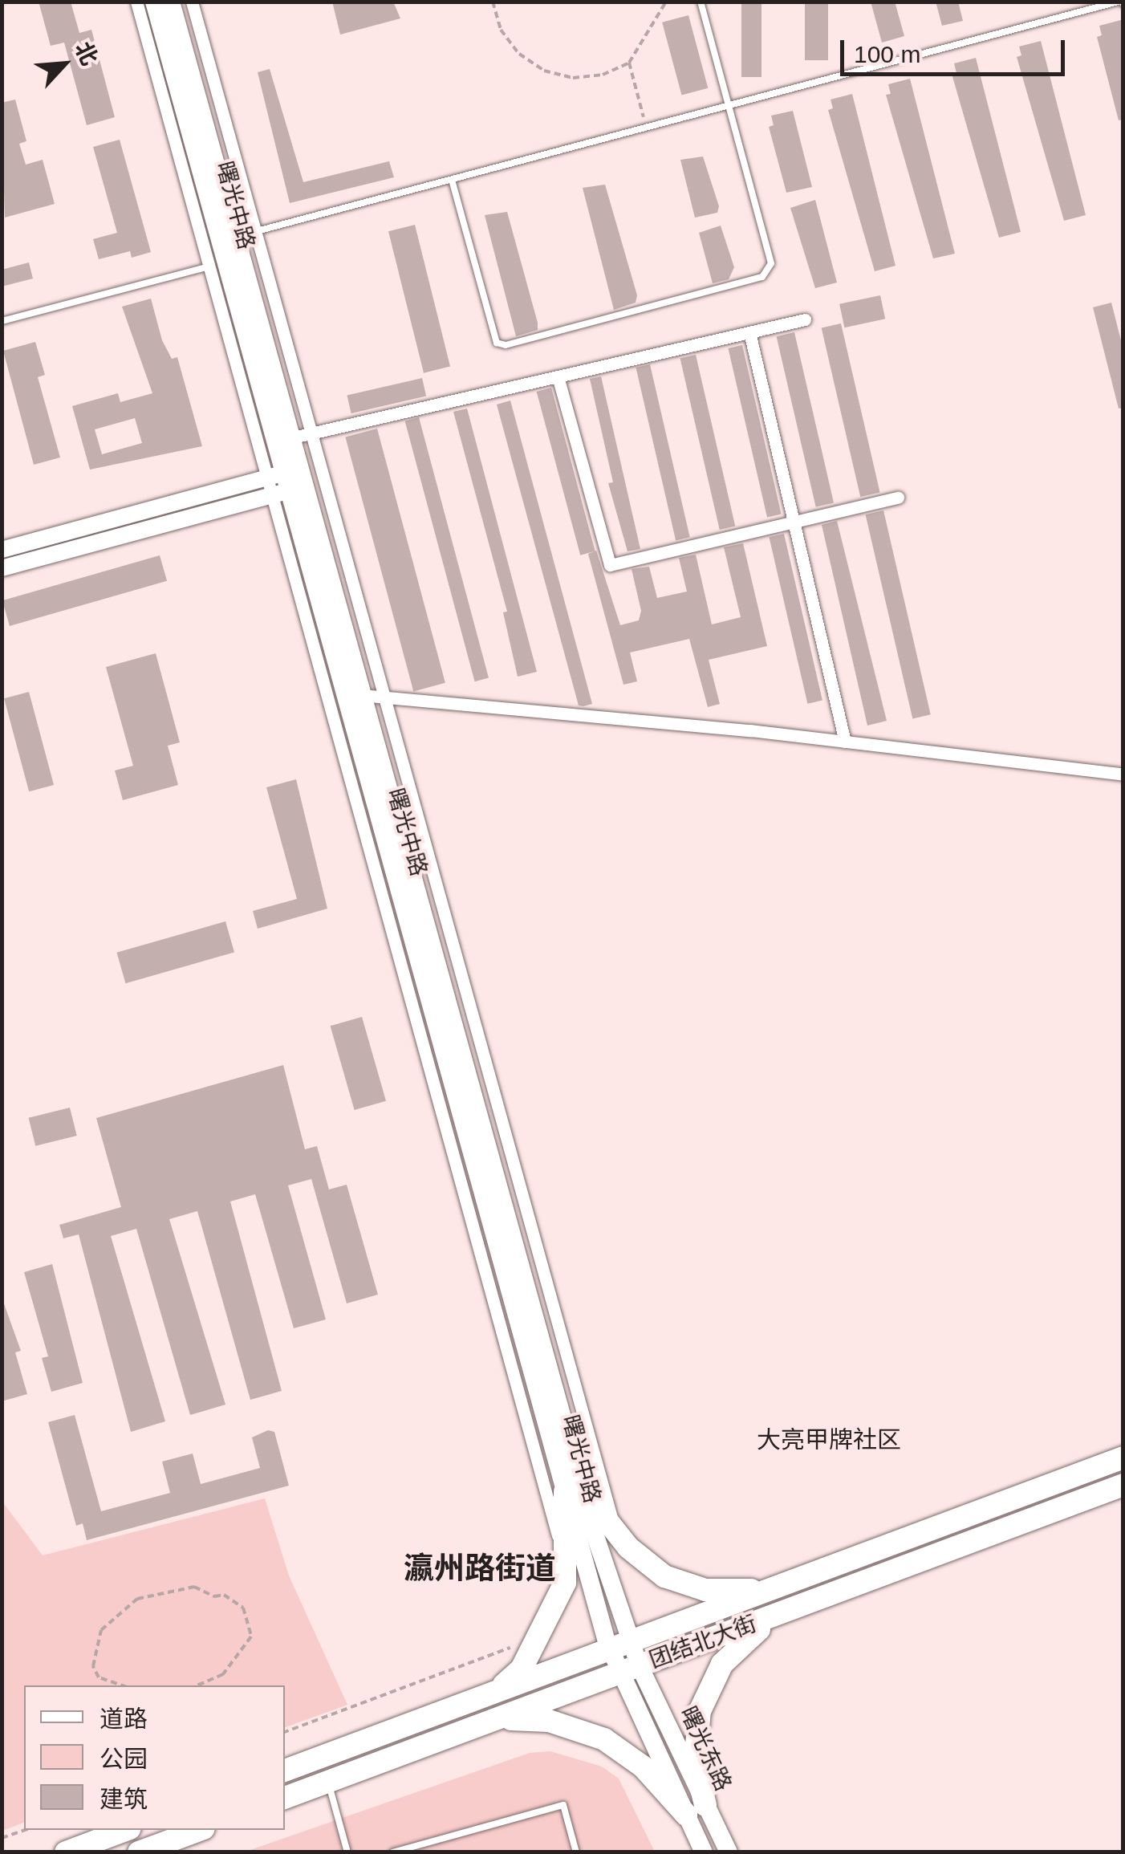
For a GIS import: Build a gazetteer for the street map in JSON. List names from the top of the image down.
{
  "streets": {
    "highway": ["团结北大街"],
    "main road": ["曙光中路", "曙光东路"]
  },
  "crossings": [
    ["曙光中路", "团结北大街"],
    ["曙光中路", "曙光东路"],
    ["团结北大街", "曙光东路"]
  ],
  "districts": ["大亮甲牌社区", "瀛州路街道"],
  "legend": ["道路", "公园", "建筑"],
  "scale_bar": "100 m",
  "north": "top right"
}
